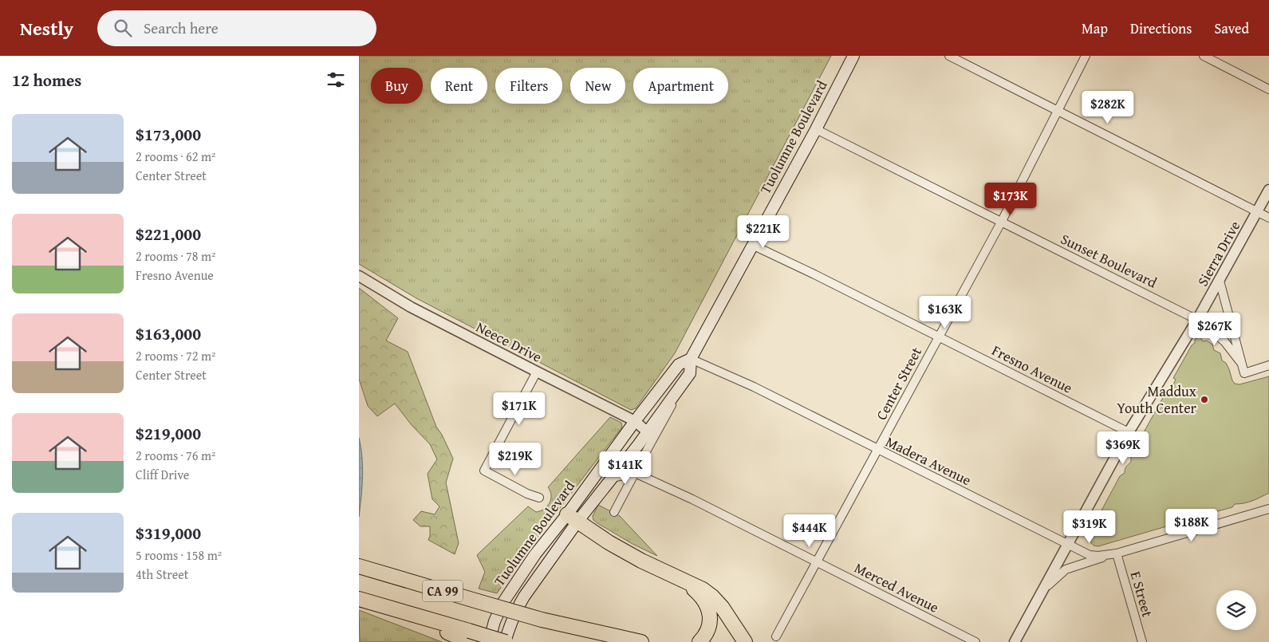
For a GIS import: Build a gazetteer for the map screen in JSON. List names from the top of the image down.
{
  "streets": {
    "highway": ["CA 99"],
    "main road": ["Tuolumne Boulevard"],
    "street": [
      "Sierra Drive",
      "Sunset Boulevard",
      "Neece Drive",
      "Fresno Avenue",
      "Center Street",
      "Madera Avenue",
      "Merced Avenue",
      "E Street"
    ]
  },
  "crossings": [
    ["Tuolumne Boulevard", "Sunset Boulevard"],
    ["Tuolumne Boulevard", "Neece Drive"],
    ["Tuolumne Boulevard", "Fresno Avenue"],
    ["Tuolumne Boulevard", "Madera Avenue"],
    ["Tuolumne Boulevard", "Merced Avenue"],
    ["Tuolumne Boulevard", "CA 99"],
    ["Sierra Drive", "Sunset Boulevard"],
    ["Sierra Drive", "Fresno Avenue"],
    ["Sierra Drive", "Madera Avenue"],
    ["Sunset Boulevard", "Center Street"],
    ["Fresno Avenue", "Center Street"],
    ["Center Street", "Madera Avenue"],
    ["Center Street", "Merced Avenue"],
    ["Madera Avenue", "E Street"]
  ],
  "places": ["Maddux Youth Center"],
  "page": {
    "header": "Nestly",
    "search": "Search here",
    "nav": ["Map", "Directions", "Saved"],
    "heading": "12 homes",
    "chip": [
      "Buy",
      "Rent",
      "Filters",
      "New",
      "Apartment"
    ],
    "price": [
      "$282K",
      "$173K",
      "$221K",
      "$163K",
      "$267K",
      "$171K",
      "$369K",
      "$219K",
      "$141K",
      "$188K",
      "$319K",
      "$444K"
    ],
    "list": [
      {
        "name": "$173,000",
        "note": "2 rooms · 62 m² · Center Street"
      },
      {
        "name": "$221,000",
        "note": "2 rooms · 78 m² · Fresno Avenue"
      },
      {
        "name": "$163,000",
        "note": "2 rooms · 72 m² · Center Street"
      },
      {
        "name": "$219,000",
        "note": "2 rooms · 76 m² · Cliff Drive"
      },
      {
        "name": "$319,000",
        "note": "5 rooms · 158 m² · 4th Street"
      }
    ]
  }
}
